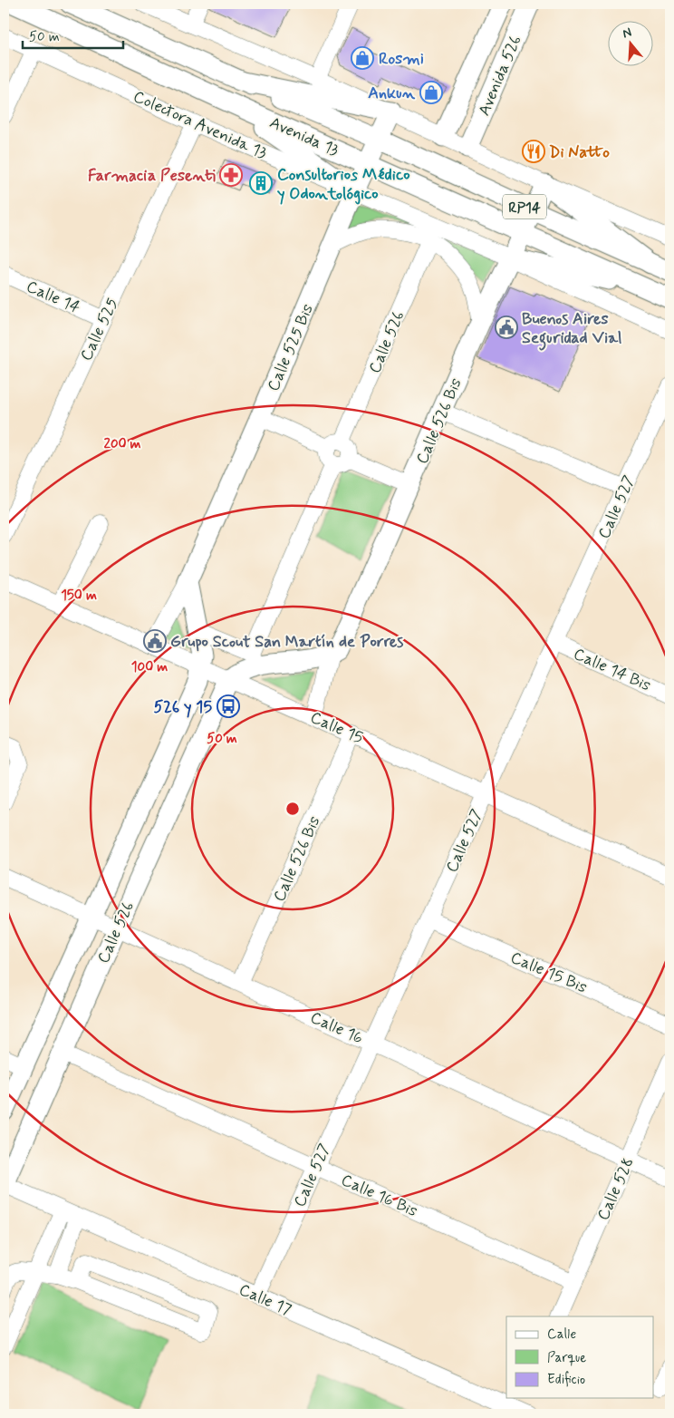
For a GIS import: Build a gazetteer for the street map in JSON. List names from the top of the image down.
{
  "streets": {
    "main road": [
      "Avenida 526",
      "Avenida 13",
      "RP14",
      "Calle 526",
      "Calle 525 Bis",
      "Calle 526 Bis"
    ],
    "street": [
      "Colectora Avenida 13",
      "Calle 14",
      "Calle 525",
      "Calle 527",
      "Calle 14 Bis",
      "Calle 15",
      "Calle 15 Bis",
      "Calle 16",
      "Calle 528",
      "Calle 16 Bis",
      "Calle 17"
    ]
  },
  "crossings": [
    ["Colectora Avenida 13", "Calle 525"],
    ["Colectora Avenida 13", "Calle 525 Bis"],
    ["Colectora Avenida 13", "Calle 526 Bis"],
    ["Avenida 13", "Calle 525 Bis"],
    ["Avenida 13", "Calle 526 Bis"],
    ["Calle 14", "Calle 525"],
    ["Calle 526", "Calle 15"],
    ["Calle 526", "Calle 16"],
    ["Calle 526", "Calle 16 Bis"],
    ["Calle 526", "Calle 17"],
    ["Calle 525 Bis", "Calle 15"],
    ["Calle 526 Bis", "Calle 15"],
    ["Calle 526 Bis", "Calle 16"],
    ["Calle 527", "Calle 14 Bis"],
    ["Calle 527", "Calle 15"],
    ["Calle 527", "Calle 15 Bis"],
    ["Calle 527", "Calle 16"],
    ["Calle 527", "Calle 16 Bis"],
    ["Calle 527", "Calle 17"],
    ["Calle 16", "Calle 528"],
    ["Calle 528", "Calle 16 Bis"]
  ],
  "places": {
    "shop": ["Rosmi", "Ankun"],
    "restaurant": ["Di Natto"],
    "pharmacy": ["Farmacia Pesenti"],
    "building": ["Consultorios Médico y Odontológico"],
    "public building": ["Buenos Aires Seguridad Vial", "Grupo Scout San Martín de Porres"],
    "bus stop": ["526 y 15"]
  },
  "legend": ["Calle", "Parque", "Edificio"],
  "scale_bar": "50 m",
  "north": "top",
  "rings": [
    "200 m",
    "150 m",
    "100 m",
    "50 m"
  ]
}
